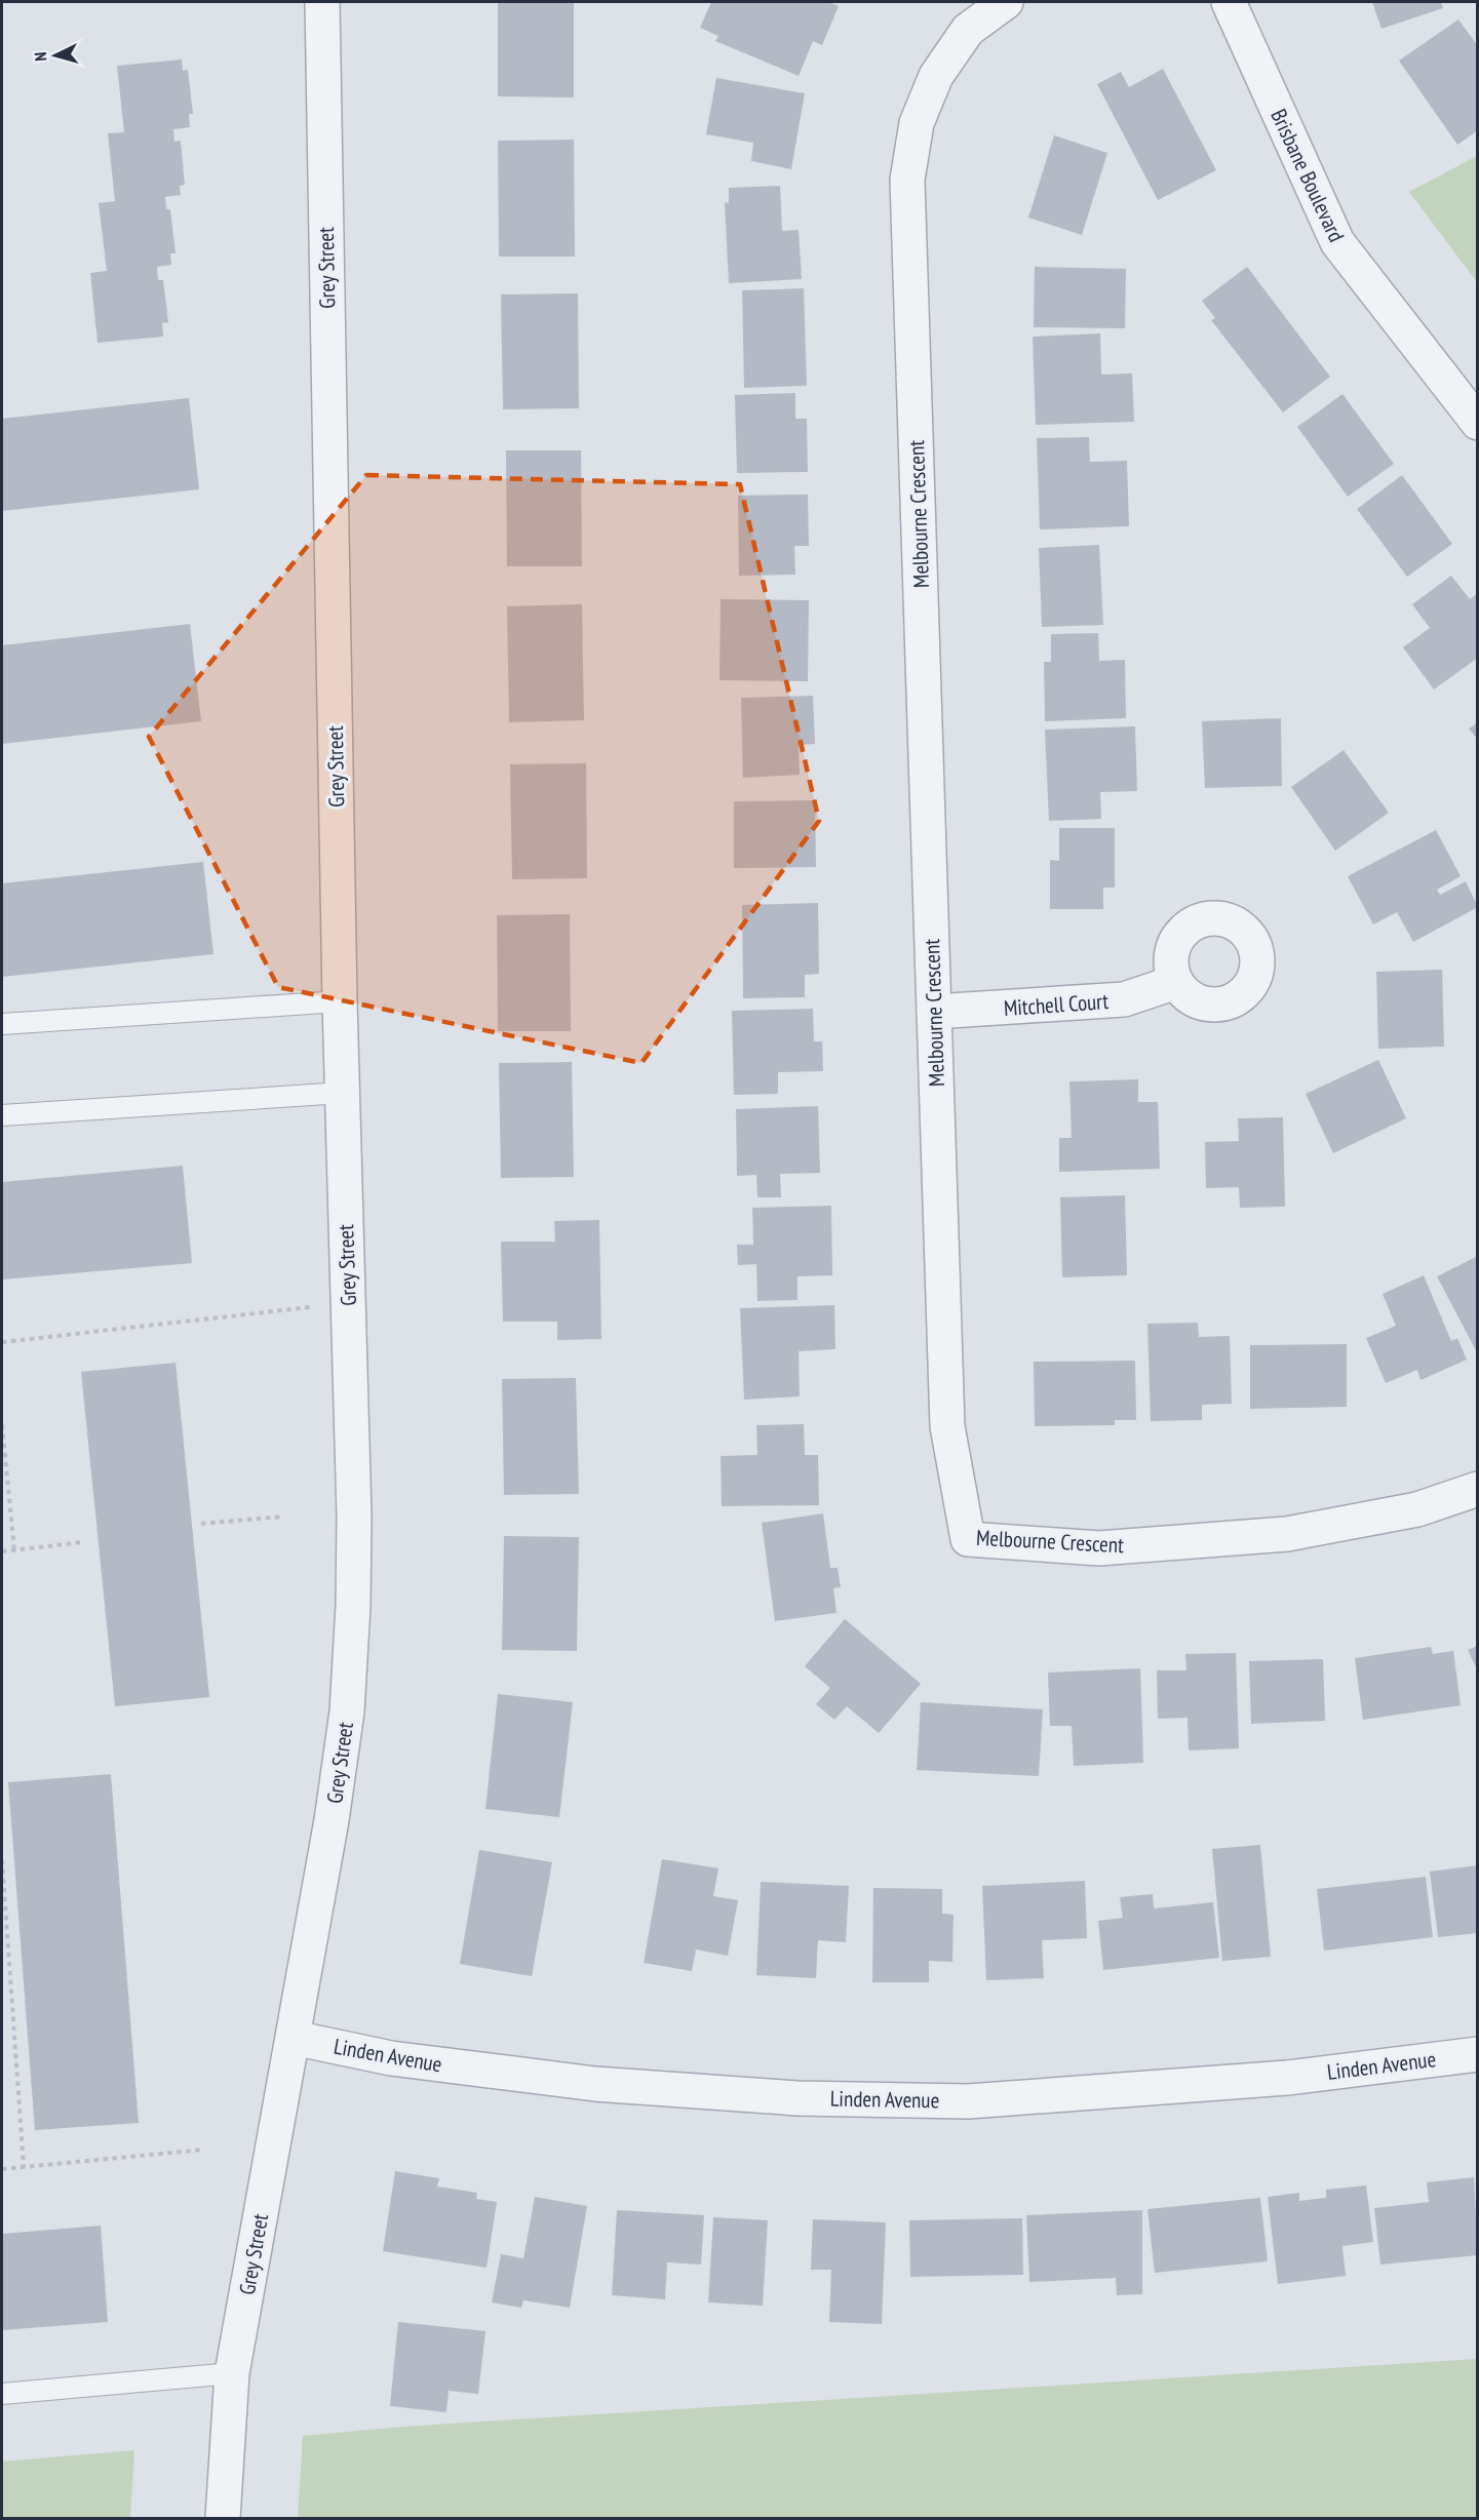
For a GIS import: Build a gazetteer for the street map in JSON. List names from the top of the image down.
{
  "streets": {
    "street": [
      "Brisbane Boulevard",
      "Grey Street",
      "Melbourne Crescent",
      "Mitchell Court",
      "Linden Avenue"
    ]
  },
  "crossings": [
    ["Grey Street", "Linden Avenue"],
    ["Melbourne Crescent", "Mitchell Court"]
  ],
  "north": "left"
}
